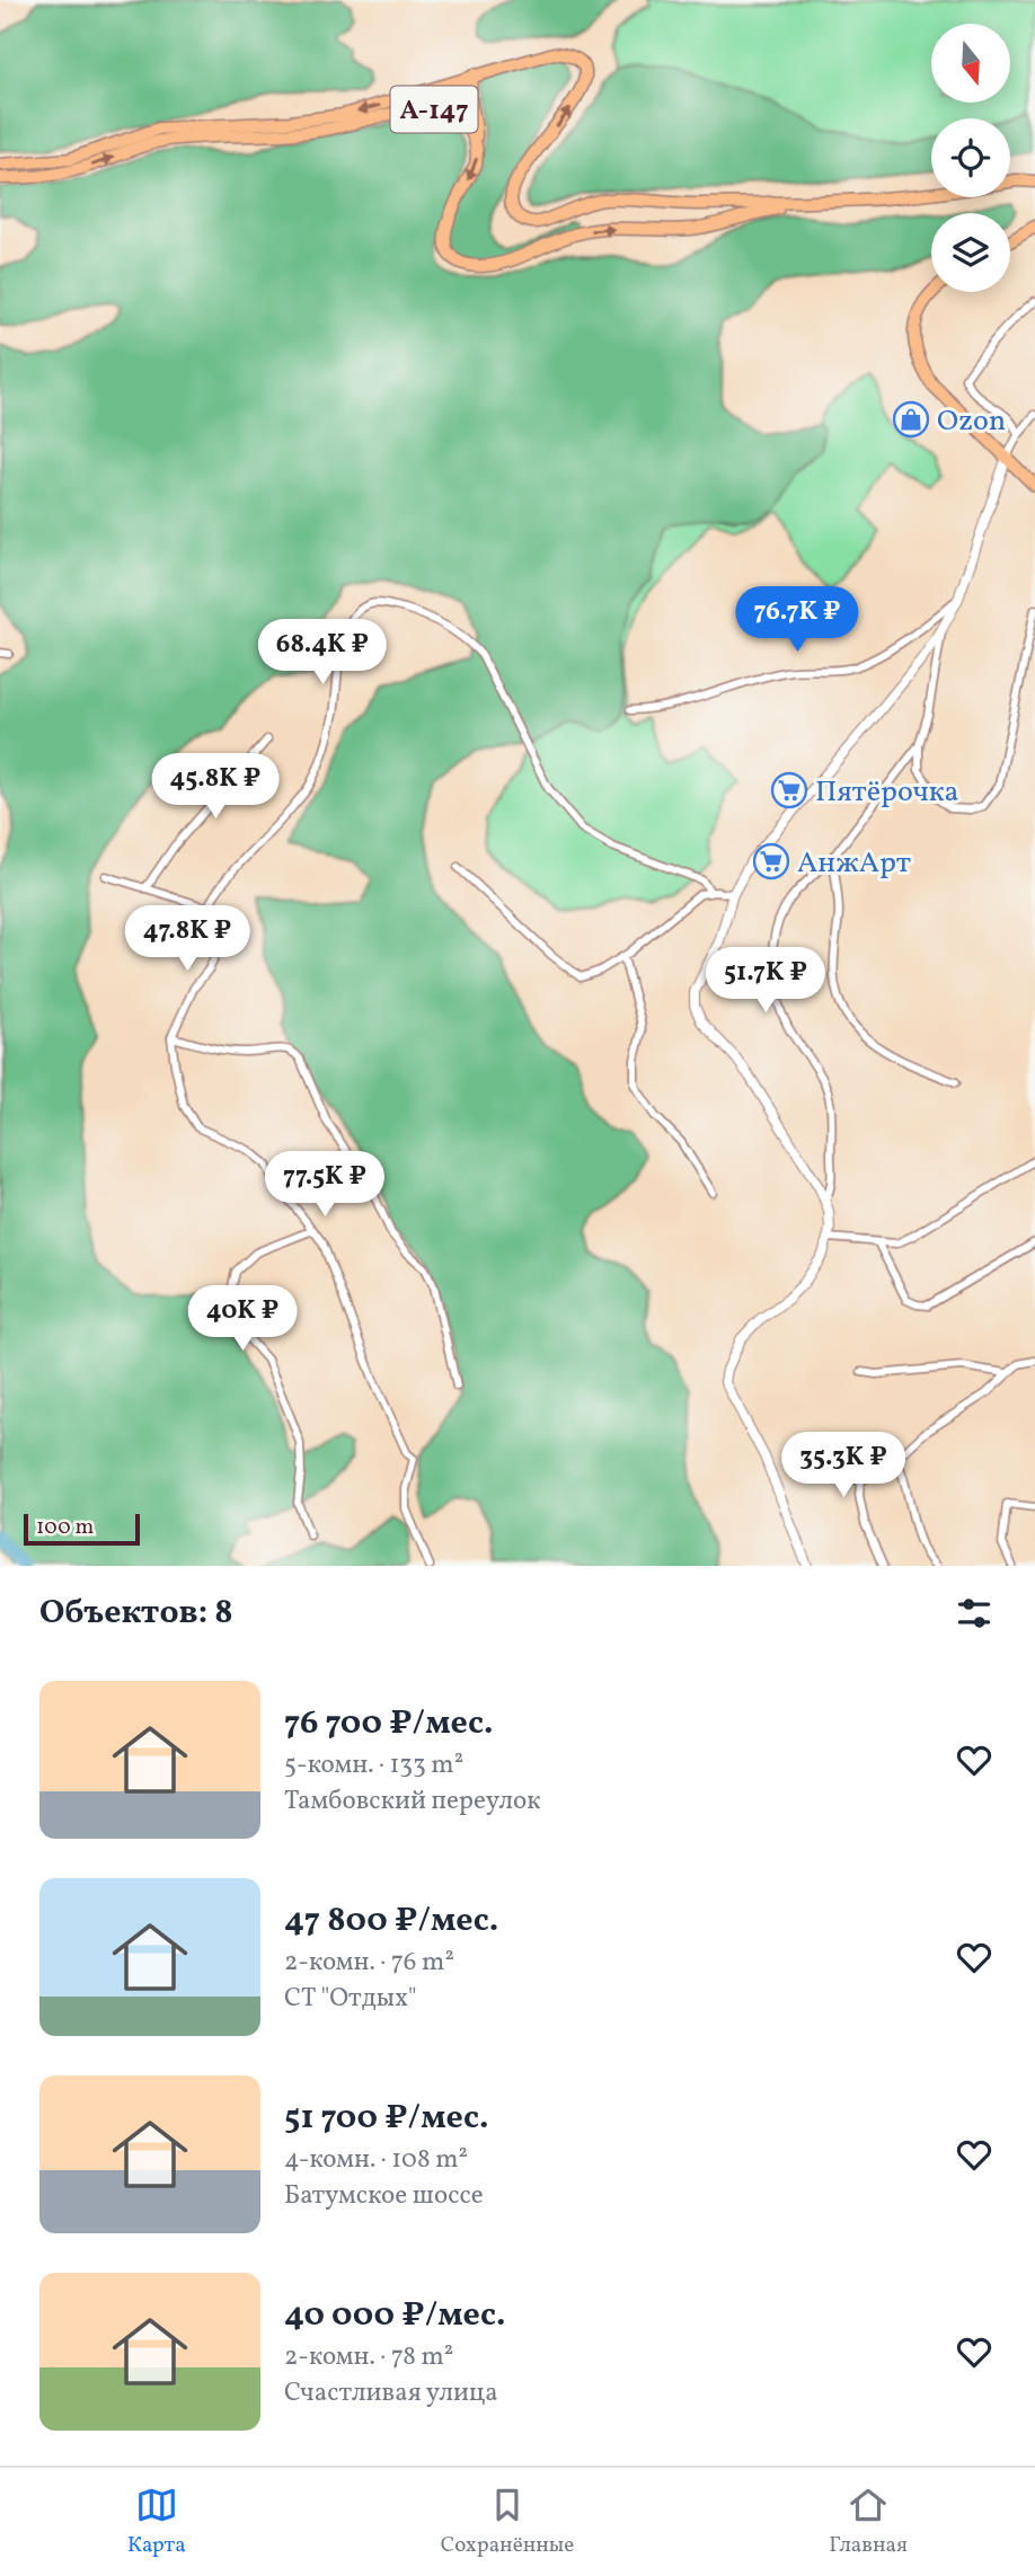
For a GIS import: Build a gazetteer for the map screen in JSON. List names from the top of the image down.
{
  "streets": {
    "highway": ["А-147"]
  },
  "places": {
    "shop": ["Ozon"],
    "supermarket": ["Пятёрочка", "АнжАрт"]
  },
  "scale_bar": "100 m",
  "north": "bottom",
  "page": {
    "price": [
      "76.7K ₽",
      "68.4K ₽",
      "45.8K ₽",
      "47.8K ₽",
      "51.7K ₽",
      "77.5K ₽",
      "40K ₽",
      "35.3K ₽"
    ],
    "scale": "100 m",
    "heading": "Объектов: 8",
    "list": [
      {
        "name": "76 700 ₽/мес.",
        "note": "5-комн. · 133 m² · Тамбовский переулок"
      },
      {
        "name": "47 800 ₽/мес.",
        "note": "2-комн. · 76 m² · СТ \"Отдых\""
      },
      {
        "name": "51 700 ₽/мес.",
        "note": "4-комн. · 108 m² · Батумское шоссе"
      },
      {
        "name": "40 000 ₽/мес.",
        "note": "2-комн. · 78 m² · Счастливая улица"
      }
    ],
    "tabs": ["Карта", "Сохранённые", "Главная"]
  }
}
